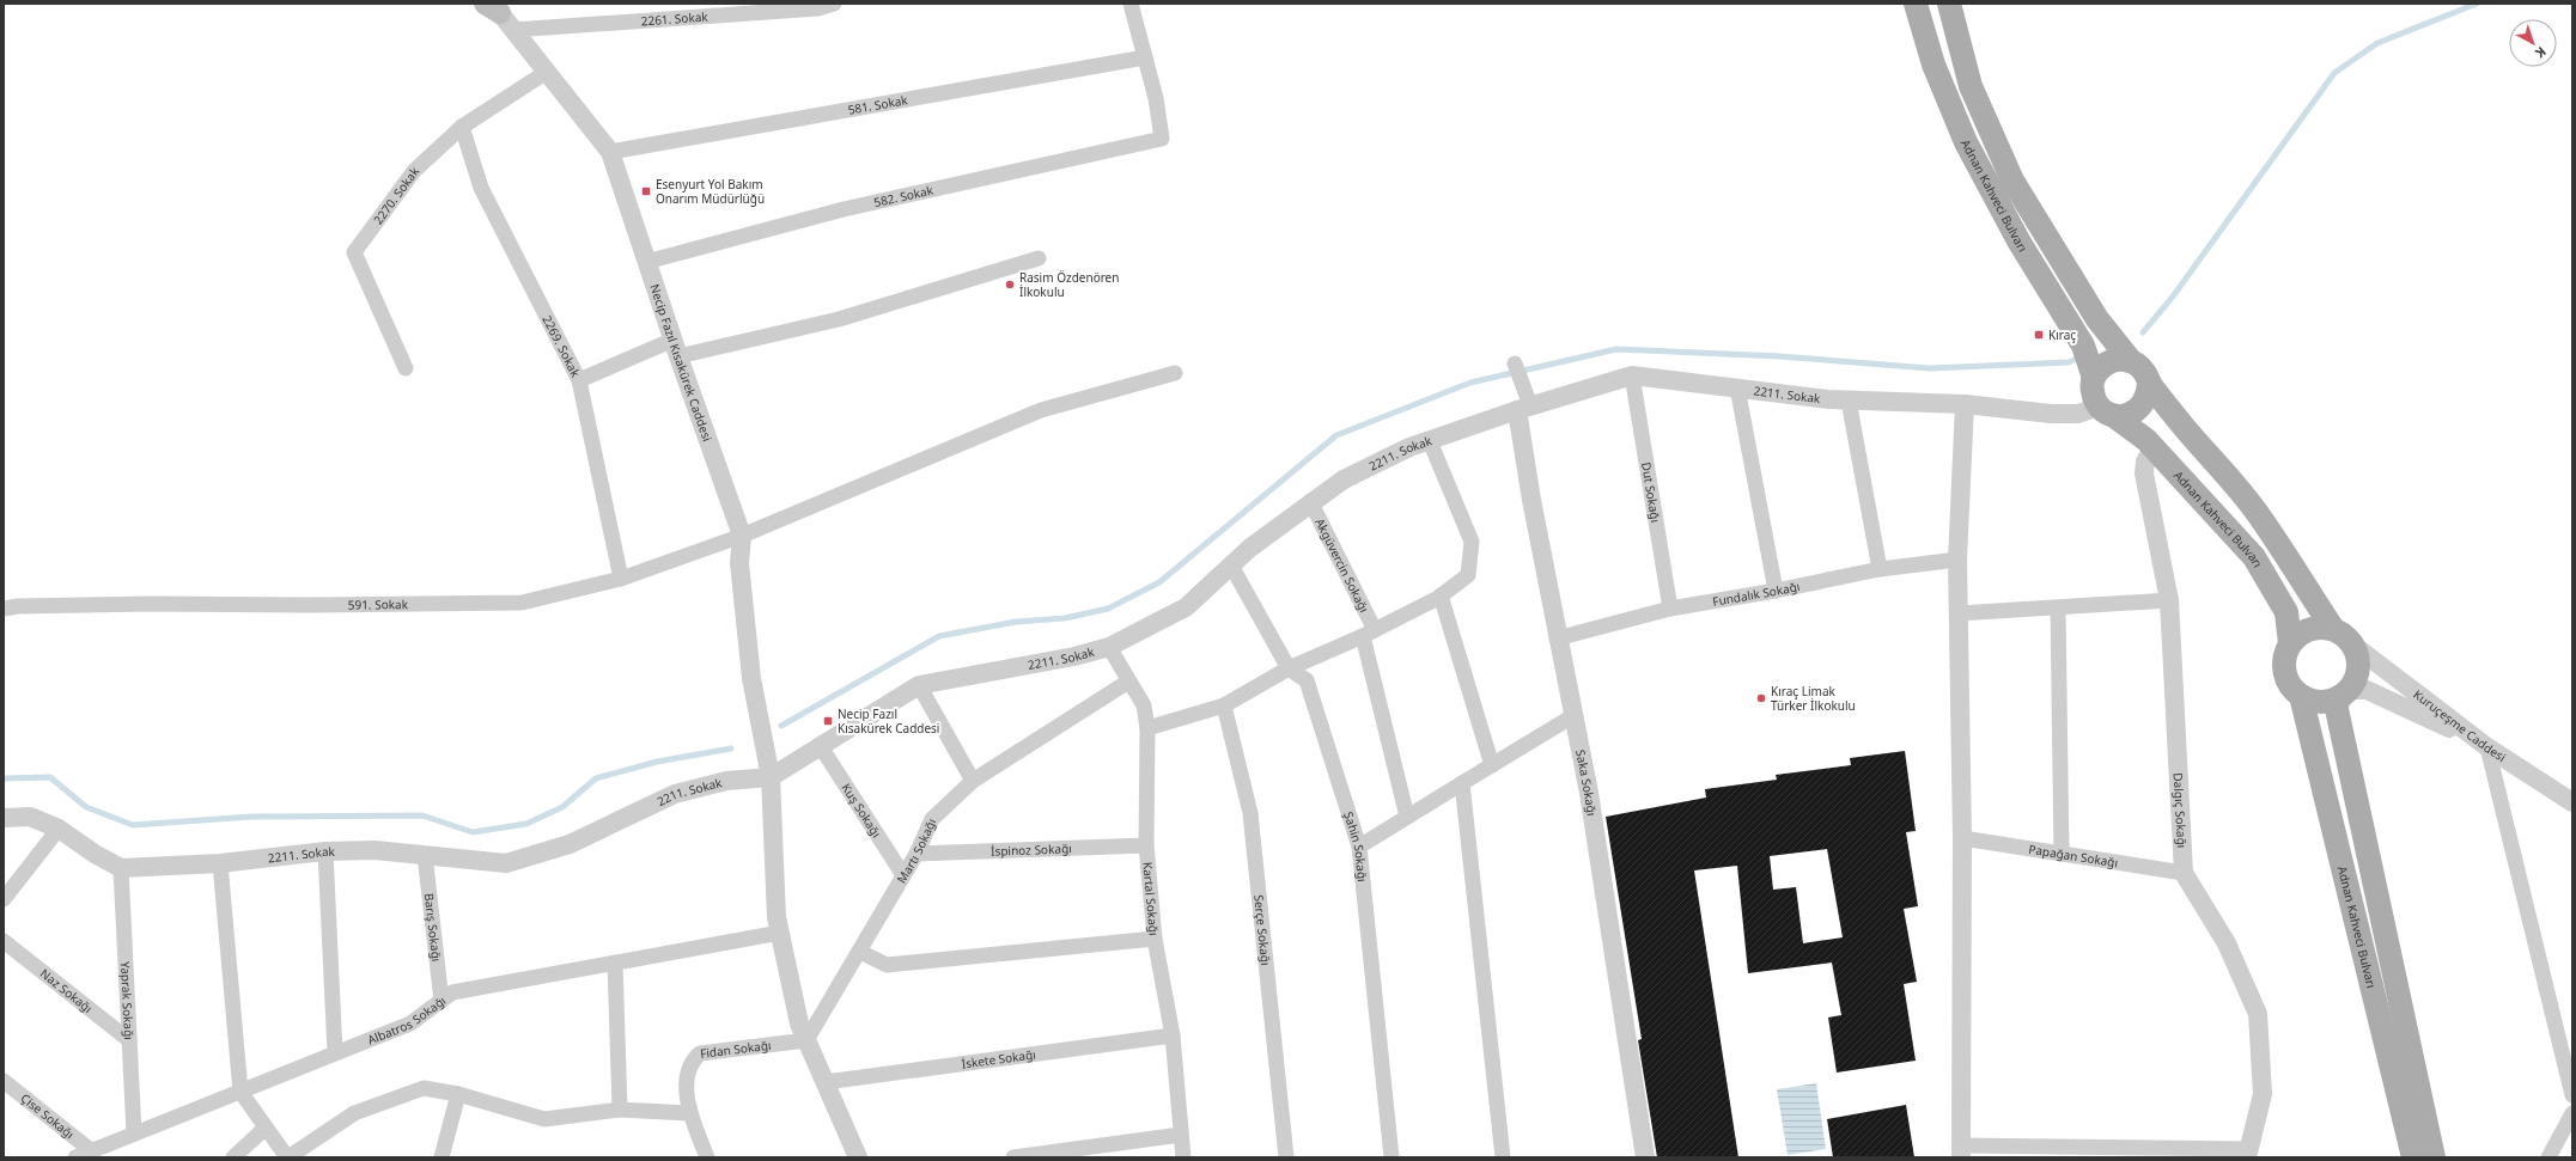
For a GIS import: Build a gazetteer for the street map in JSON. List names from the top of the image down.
{
  "streets": {
    "main road": ["Adnan Kahveci Bulvarı"],
    "street": [
      "2261. Sokak",
      "581. Sokak",
      "2270. Sokak",
      "582. Sokak",
      "2269. Sokak",
      "Necip Fazıl Kısakürek Caddesi",
      "2211. Sokak",
      "Dut Sokağı",
      "Akgüvercin Sokağı",
      "Fundalık Sokağı",
      "591. Sokak",
      "Kuruçeşme Caddesi",
      "Saka Sokağı",
      "Kuş Sokağı",
      "Dalgıç Sokağı",
      "Şahin Sokağı",
      "İspinoz Sokağı",
      "Martı Sokağı",
      "Papağan Sokağı",
      "Kartal Sokağı",
      "Barış Sokağı",
      "Serçe Sokağı",
      "Naz Sokağı",
      "Yaprak Sokağı",
      "Albatros Sokağı",
      "Fidan Sokağı",
      "İskete Sokağı",
      "Çise Sokağı"
    ]
  },
  "crossings": [
    ["2261. Sokak", "Necip Fazıl Kısakürek Caddesi"],
    ["581. Sokak", "582. Sokak"],
    ["581. Sokak", "Necip Fazıl Kısakürek Caddesi"],
    ["Adnan Kahveci Bulvarı", "2211. Sokak"],
    ["Adnan Kahveci Bulvarı", "Kuruçeşme Caddesi"],
    ["Adnan Kahveci Bulvarı", "Dalgıç Sokağı"],
    ["2270. Sokak", "2269. Sokak"],
    ["2270. Sokak", "Necip Fazıl Kısakürek Caddesi"],
    ["582. Sokak", "Necip Fazıl Kısakürek Caddesi"],
    ["2269. Sokak", "591. Sokak"],
    ["Necip Fazıl Kısakürek Caddesi", "2211. Sokak"],
    ["Necip Fazıl Kısakürek Caddesi", "591. Sokak"],
    ["Necip Fazıl Kısakürek Caddesi", "Martı Sokağı"],
    ["Necip Fazıl Kısakürek Caddesi", "Albatros Sokağı"],
    ["Necip Fazıl Kısakürek Caddesi", "Fidan Sokağı"],
    ["Necip Fazıl Kısakürek Caddesi", "İskete Sokağı"],
    ["2211. Sokak", "Dut Sokağı"],
    ["2211. Sokak", "Akgüvercin Sokağı"],
    ["2211. Sokak", "Saka Sokağı"],
    ["2211. Sokak", "Kuş Sokağı"],
    ["2211. Sokak", "Şahin Sokağı"],
    ["2211. Sokak", "Kartal Sokağı"],
    ["2211. Sokak", "Barış Sokağı"],
    ["2211. Sokak", "Yaprak Sokağı"],
    ["Dut Sokağı", "Fundalık Sokağı"],
    ["Fundalık Sokağı", "Saka Sokağı"],
    ["Kuş Sokağı", "Martı Sokağı"],
    ["Dalgıç Sokağı", "Papağan Sokağı"],
    ["İspinoz Sokağı", "Martı Sokağı"],
    ["İspinoz Sokağı", "Kartal Sokağı"],
    ["Martı Sokağı", "Kartal Sokağı"],
    ["Martı Sokağı", "Fidan Sokağı"],
    ["Kartal Sokağı", "İskete Sokağı"],
    ["Barış Sokağı", "Albatros Sokağı"],
    ["Naz Sokağı", "Yaprak Sokağı"],
    ["Yaprak Sokağı", "Albatros Sokağı"],
    ["Albatros Sokağı", "Çise Sokağı"]
  ],
  "places": {
    "transit": ["Esenyurt Yol Bakım Onarım Müdürlüğü", "Kıraç", "Necip Fazıl Kısakürek Caddesi"],
    "other": ["Rasim Özdenören İlkokulu", "Kıraç Limak Türker İlkokulu"]
  },
  "north": "bottom right"
}
